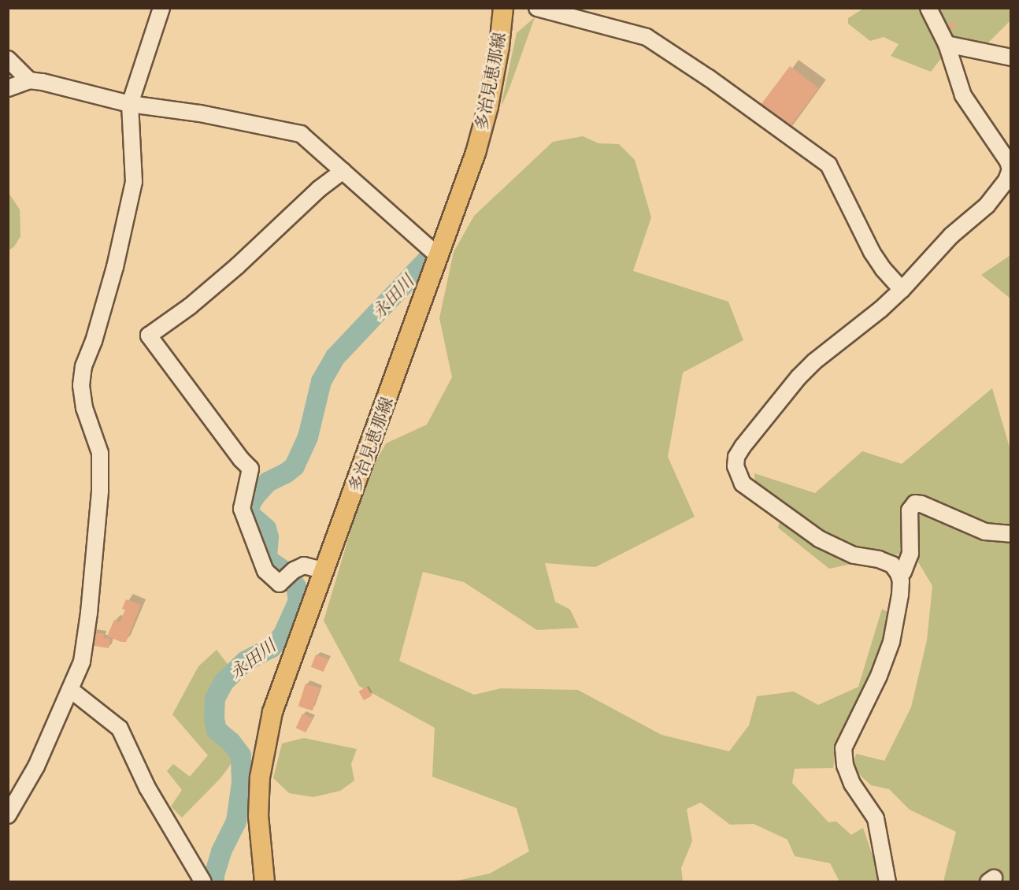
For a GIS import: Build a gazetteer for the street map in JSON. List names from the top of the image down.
{
  "streets": {
    "main road": ["多治見恵那線"]
  },
  "water": ["永田川"]
}
